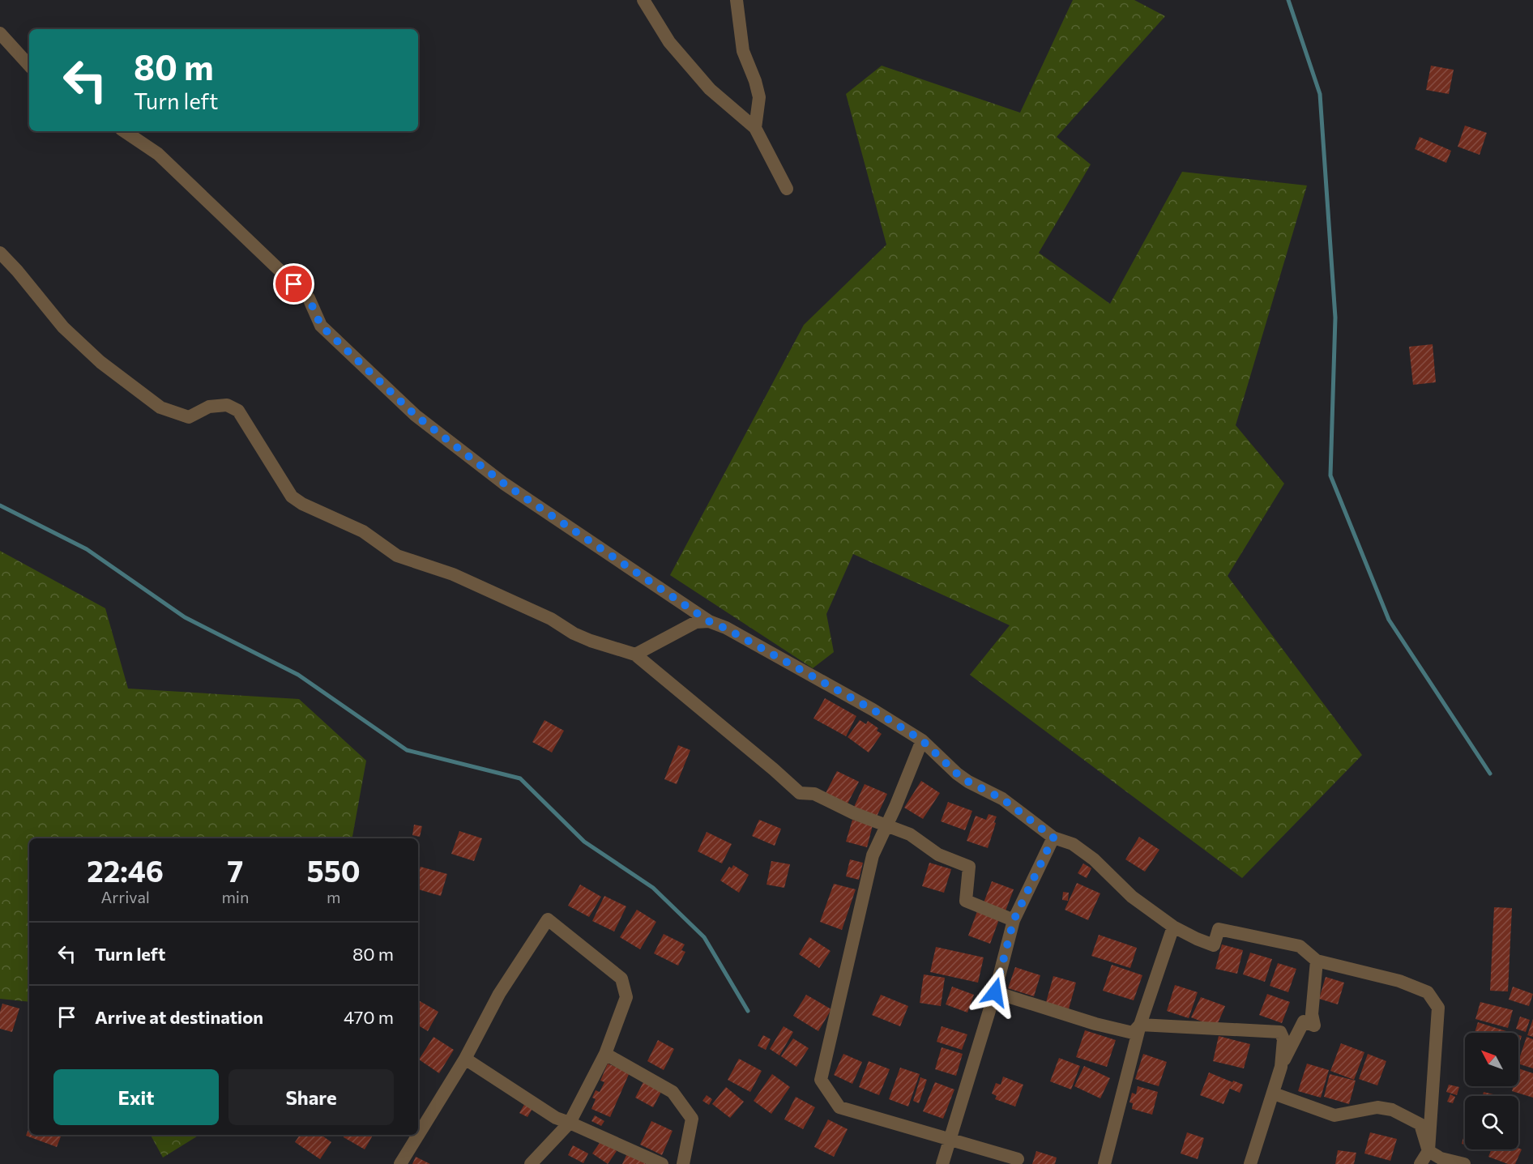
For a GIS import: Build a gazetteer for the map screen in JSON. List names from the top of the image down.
{
  "north": "top left",
  "page": {
    "turn": ["80 m", "Turn left"],
    "eta": [
      "22:46",
      "Arrival",
      "7",
      "min",
      "550",
      "m"
    ],
    "list": [
      {
        "name": "Turn left",
        "value": "80 m"
      },
      {
        "name": "Arrive at destination",
        "value": "470 m"
      }
    ],
    "buttons": ["Exit", "Share"]
  }
}
